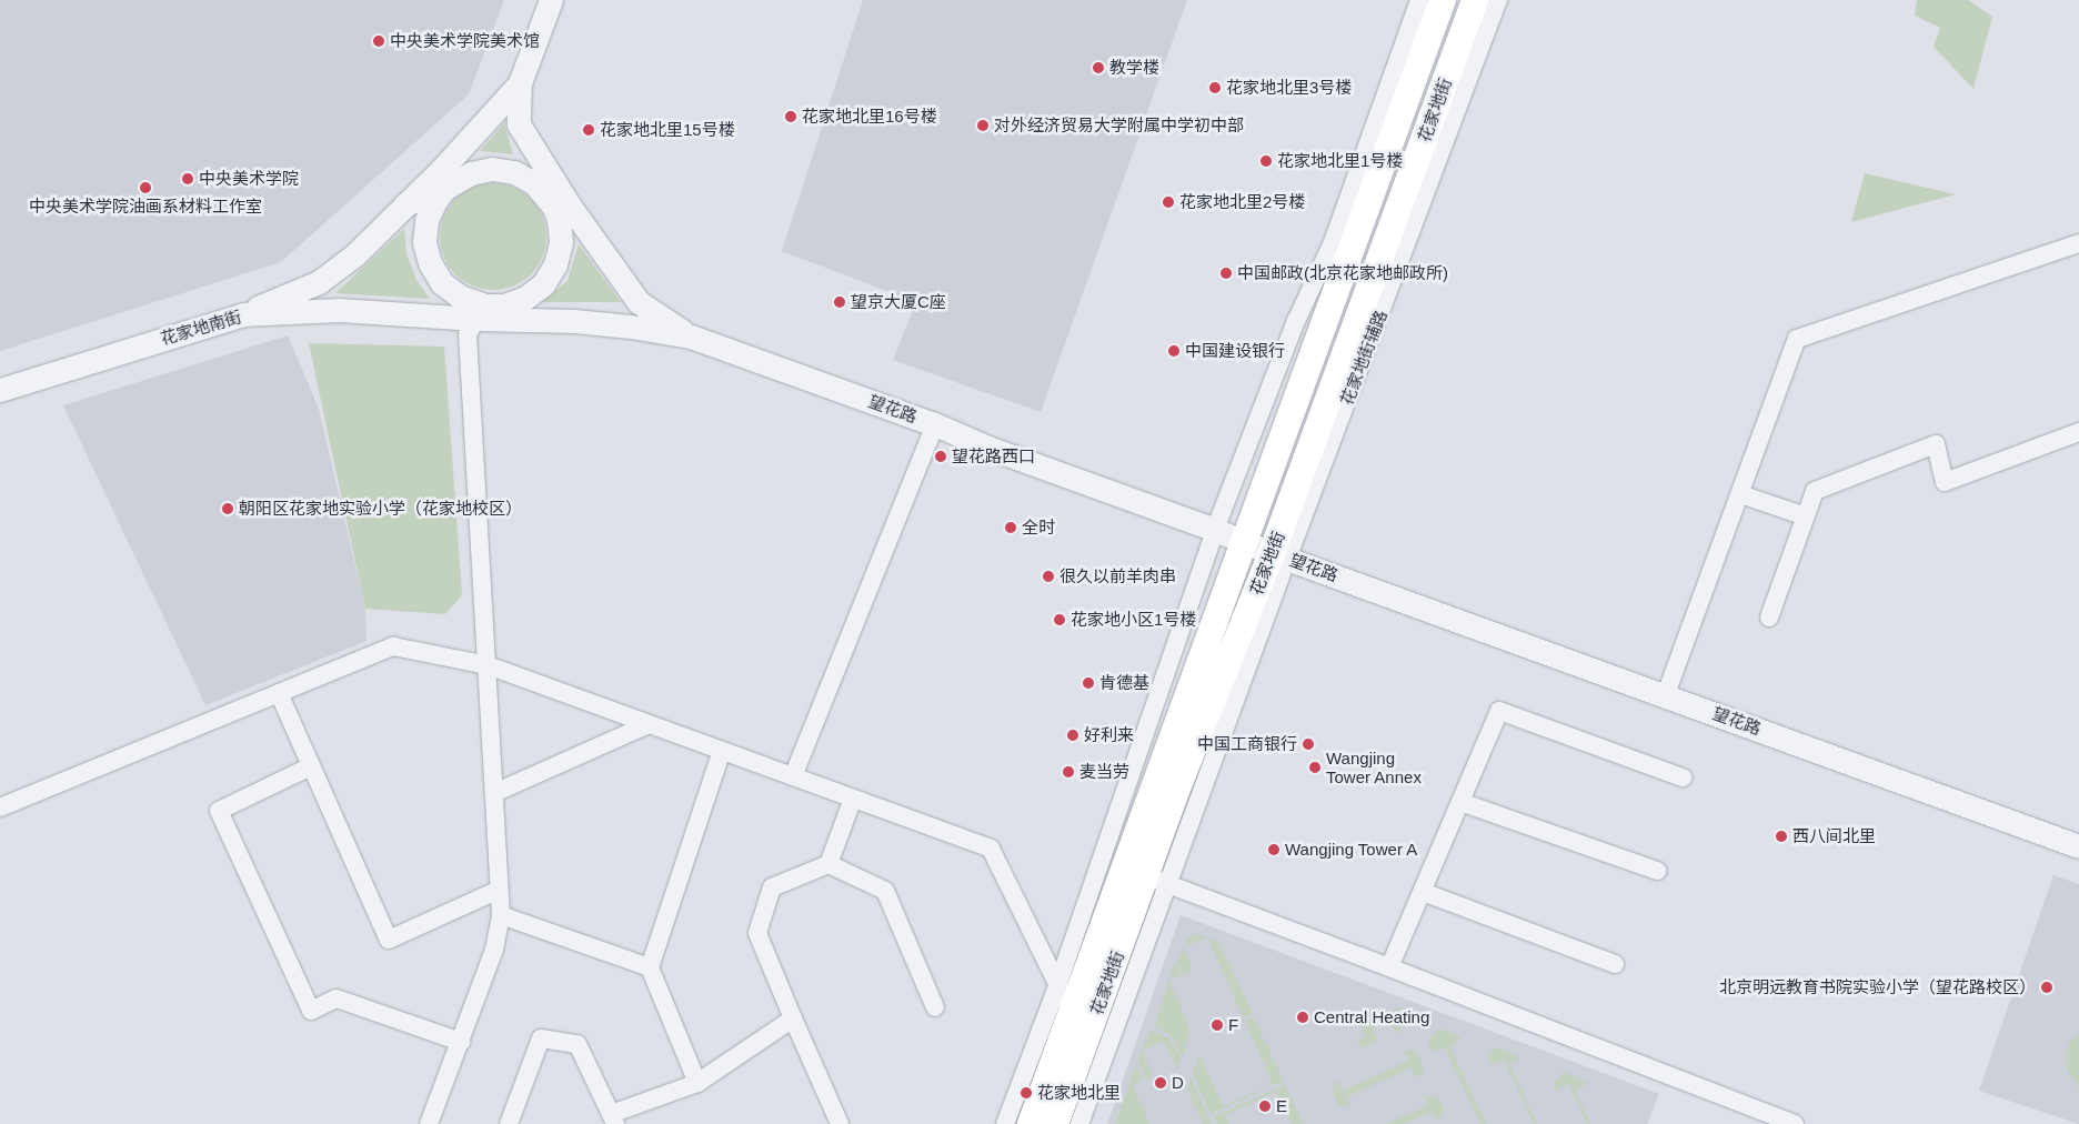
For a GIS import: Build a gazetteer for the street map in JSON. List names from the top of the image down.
{
  "streets": {
    "main road": ["花家地街"],
    "street": ["花家地南街", "花家地街辅路", "望花路"]
  },
  "crossings": [
    ["花家地街", "花家地街辅路"],
    ["花家地街", "望花路"],
    ["花家地南街", "望花路"],
    ["花家地街辅路", "望花路"]
  ],
  "places": [
    "中央美术学院美术馆",
    "教学楼",
    "花家地北里3号楼",
    "花家地北里16号楼",
    "对外经济贸易大学附属中学初中部",
    "花家地北里15号楼",
    "花家地北里1号楼",
    "中央美术学院",
    "中央美术学院油画系材料工作室",
    "花家地北里2号楼",
    "中国邮政(北京花家地邮政所)",
    "望京大厦C座",
    "中国建设银行",
    "望花路西口",
    "朝阳区花家地实验小学（花家地校区）",
    "全时",
    "很久以前羊肉串",
    "花家地小区1号楼",
    "肯德基",
    "好利来",
    "中国工商银行",
    "Wangjing Tower Annex",
    "麦当劳",
    "西八间北里",
    "Wangjing Tower A",
    "北京明远教育书院实验小学（望花路校区）",
    "Central Heating",
    "F",
    "D",
    "花家地北里",
    "E"
  ]
}
